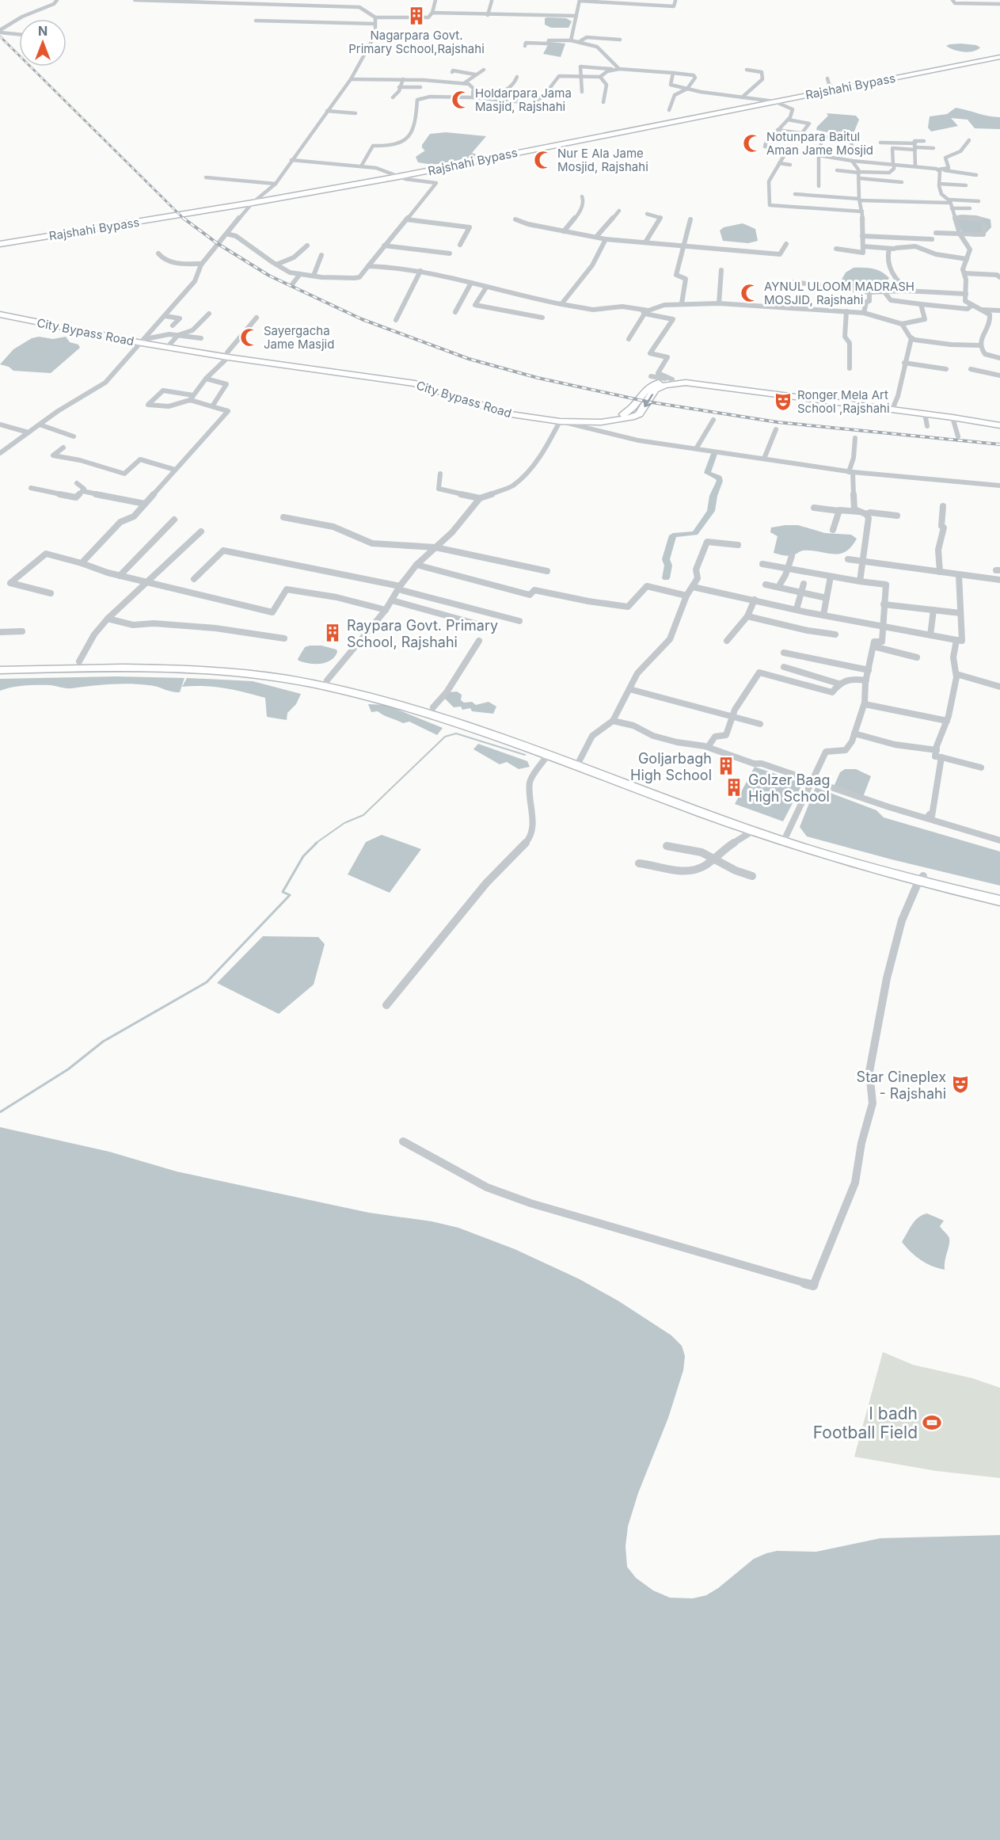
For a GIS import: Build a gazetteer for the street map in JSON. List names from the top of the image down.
{
  "streets": {
    "main road": ["Rajshahi Bypass", "City Bypass Road"]
  },
  "places": {
    "building": [
      "Nagarpara Govt. Primary School,Rajshahi",
      "Raypara Govt. Primary School, Rajshahi",
      "Goljarbagh High School",
      "Golzer Baag High School"
    ],
    "mosque": [
      "Holdarpara Jama Masjid, Rajshahi",
      "Notunpara Baitul Aman Jame Mosjid",
      "Nur E Ala Jame Mosjid, Rajshahi",
      "AYNUL ULOOM MADRASH MOSJID, Rajshahi",
      "Sayergacha Jame Masjid"
    ],
    "theatre": ["Ronger Mela Art School ,Rajshahi", "Star Cineplex - Rajshahi"],
    "sports": ["I badh Football Field"]
  },
  "north": "top"
}
